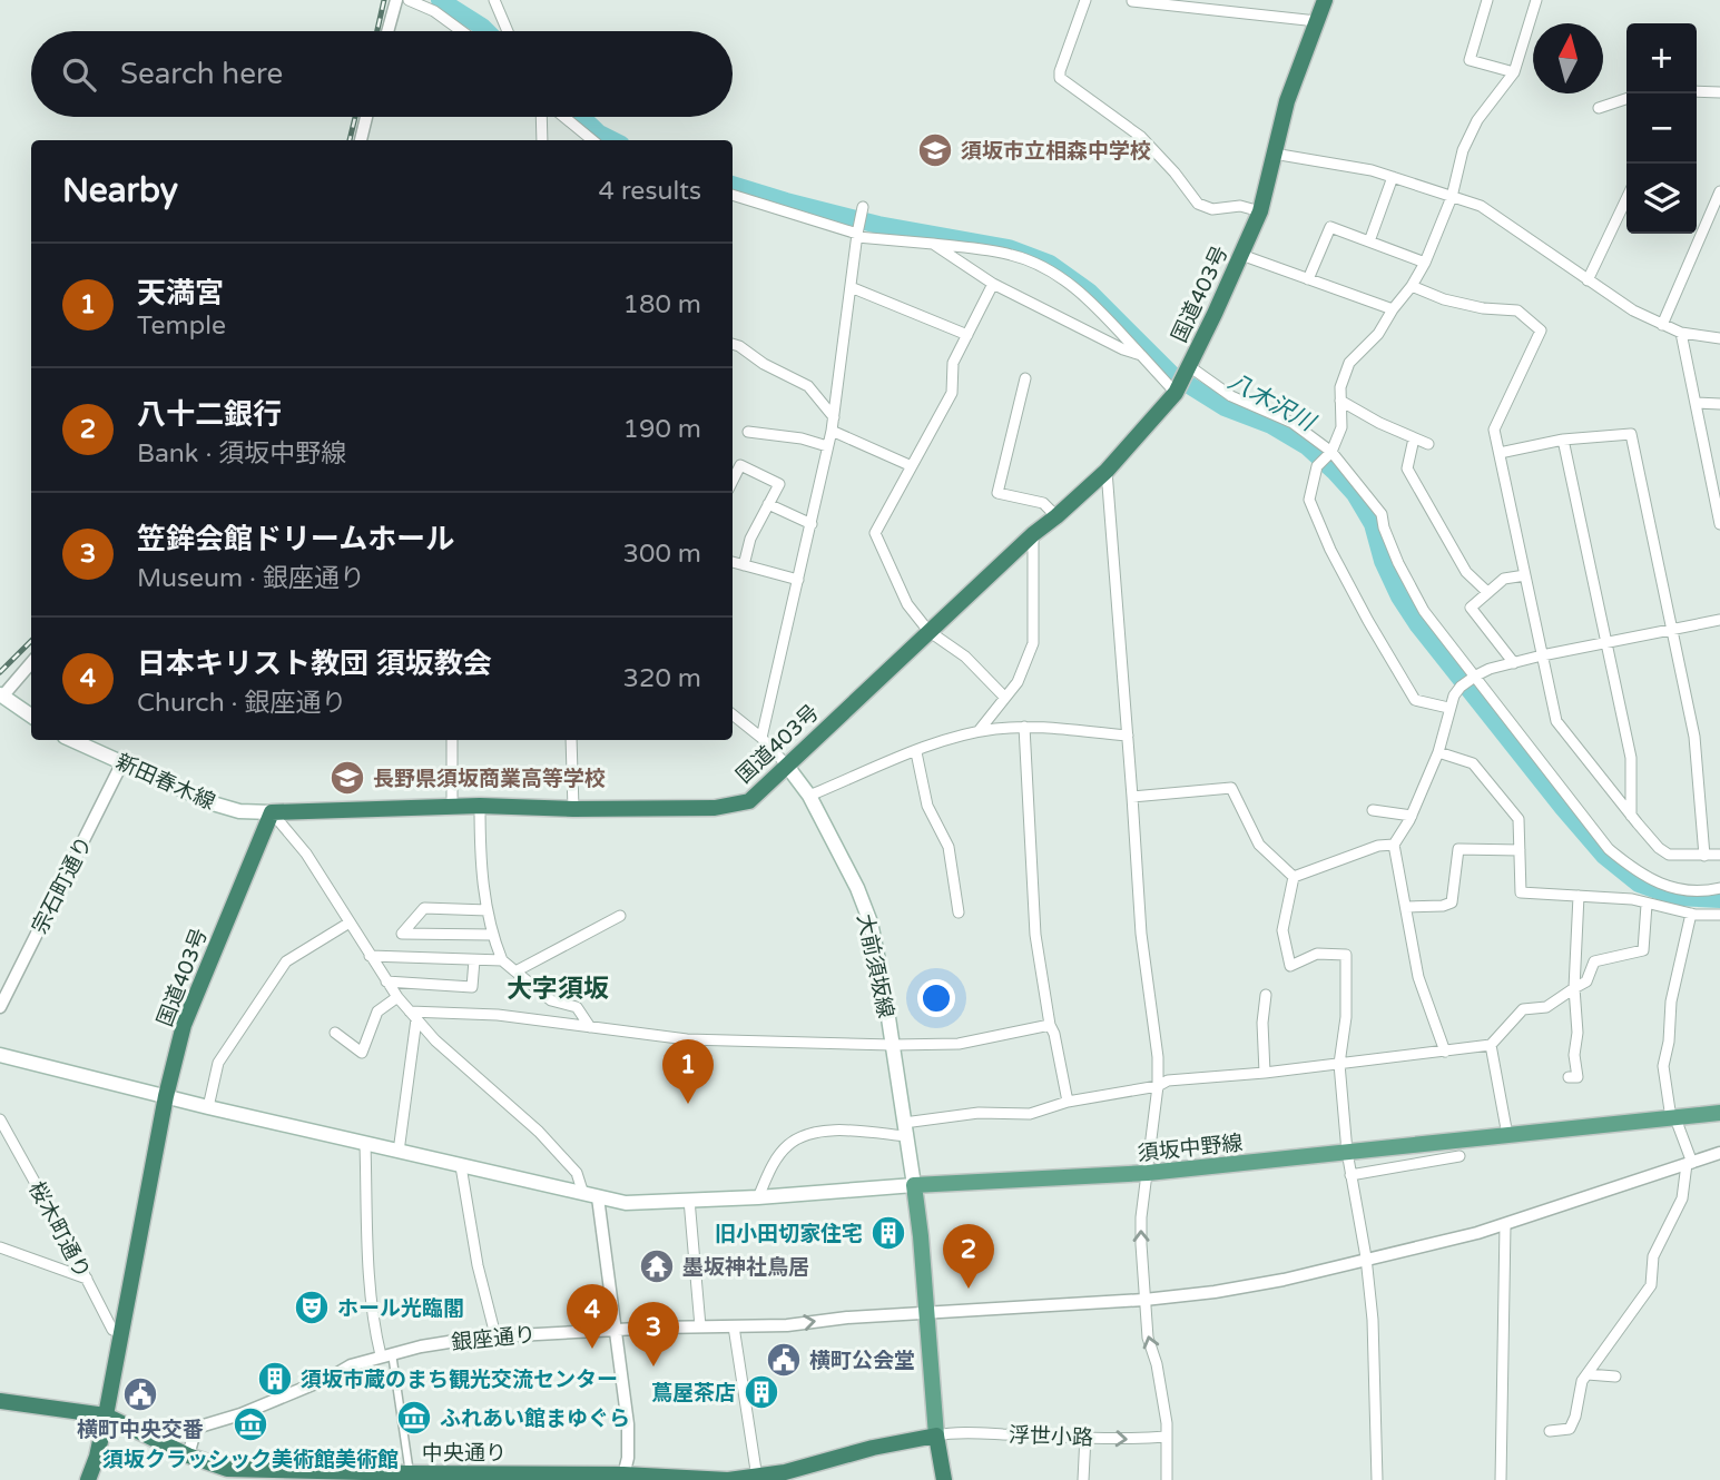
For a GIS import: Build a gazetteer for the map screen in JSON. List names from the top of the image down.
{
  "streets": {
    "highway": ["国道403号", "中央通り"],
    "main road": ["新田春木線", "大前須坂線", "須坂中野線"],
    "street": [
      "宗石町通り",
      "桜木町通り",
      "銀座通り",
      "浮世小路"
    ]
  },
  "crossings": [
    ["国道403号", "新田春木線"],
    ["国道403号", "大前須坂線"],
    ["国道403号", "桜木町通り"],
    ["国道403号", "中央通り"],
    ["新田春木線", "宗石町通り"],
    ["大前須坂線", "須坂中野線"],
    ["銀座通り", "中央通り"],
    ["浮世小路", "中央通り"]
  ],
  "one_way": ["浮世小路"],
  "districts": ["大字須坂"],
  "water": ["八木沢川"],
  "places": {
    "school or university": ["須坂市立相森中学校", "長野県須坂商業高等学校"],
    "building": ["旧小田切家住宅", "須坂市蔵のまち観光交流センター", "蔦屋茶店"],
    "temple": ["墨坂神社鳥居"],
    "theatre": ["ホール光臨閣"],
    "public building": ["横町公会堂", "横町中央交番"],
    "museum": ["ふれあい館まゆぐら", "須坂クラッシック美術館美術館"]
  },
  "north": "top",
  "page": {
    "map_buttons": ["+", "−"],
    "search": "Search here",
    "heading": ["Nearby", "4 results"],
    "list": [
      {
        "mark": "1",
        "name": "天満宮",
        "note": "Temple",
        "value": "180 m"
      },
      {
        "mark": "2",
        "name": "八十二銀行",
        "note": "Bank · 須坂中野線",
        "value": "190 m"
      },
      {
        "mark": "3",
        "name": "笠鉾会館ドリームホール",
        "note": "Museum · 銀座通り",
        "value": "300 m"
      },
      {
        "mark": "4",
        "name": "日本キリスト教団 須坂教会",
        "note": "Church · 銀座通り",
        "value": "320 m"
      }
    ],
    "pins": [
      "1",
      "2",
      "4",
      "3"
    ]
  }
}
